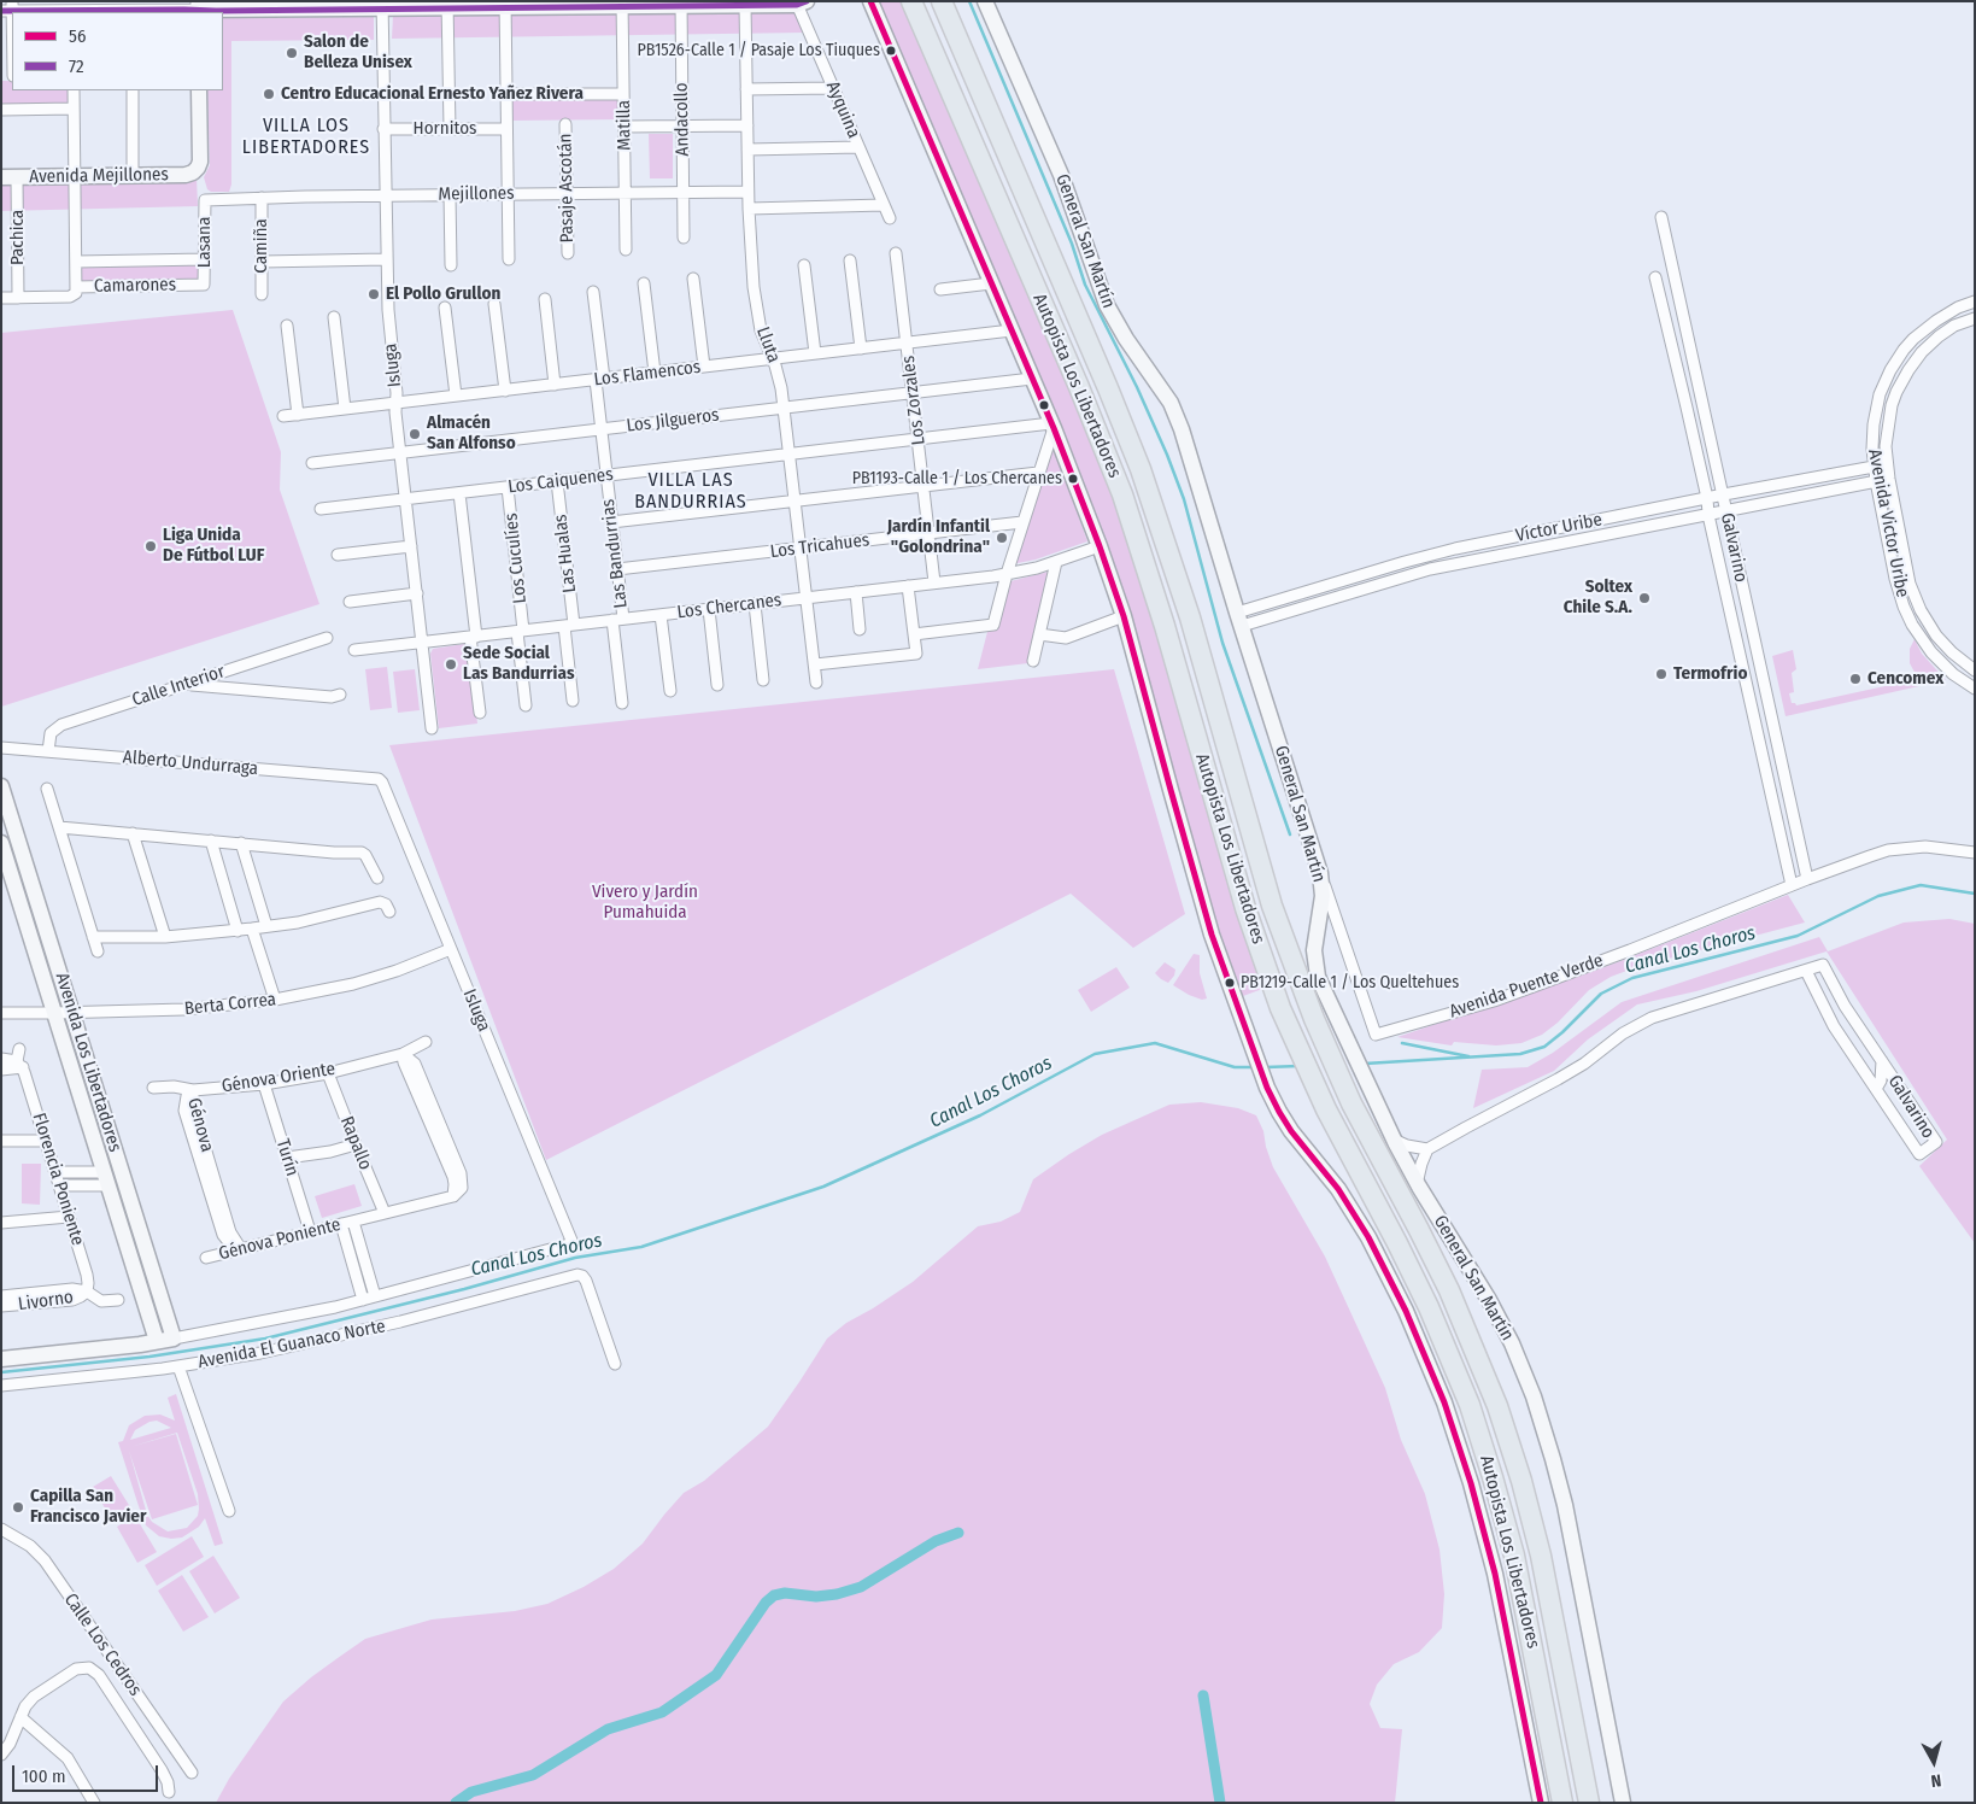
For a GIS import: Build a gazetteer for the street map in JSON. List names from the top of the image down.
{
  "streets": {
    "highway": ["Autopista Los Libertadores"],
    "street": [
      "Ayquina",
      "Andacollo",
      "Matilla",
      "Hornitos",
      "Avenida Mejillones",
      "Pasaje Ascotán",
      "Mejillones",
      "Pachica",
      "General San Martín",
      "Lasana",
      "Camiña",
      "Camarones",
      "Lluta",
      "Isluga",
      "Los Flamencos",
      "Los Zorzales",
      "Los Jilgueros",
      "Los Caiquenes",
      "Avenida Victor Uribe",
      "Víctor Uribe",
      "Los Tricahues",
      "Galvarino",
      "Las Hualas",
      "Las Bandurrias",
      "Los Cuculíes",
      "Los Chercanes",
      "Calle Interior",
      "Alberto Undurraga",
      "Avenida Puente Verde",
      "Berta Correa",
      "Avenida Los Libertadores",
      "Génova Oriente",
      "Génova",
      "Rapallo",
      "Turín",
      "Florencia Poniente",
      "Génova Poniente",
      "Livorno",
      "Avenida El Guanaco Norte",
      "Calle Los Cedros"
    ]
  },
  "crossings": [
    ["Andacollo", "Mejillones"],
    ["Matilla", "Mejillones"],
    ["Hornitos", "Isluga"],
    ["Avenida Mejillones", "Pachica"],
    ["Pasaje Ascotán", "Mejillones"],
    ["Mejillones", "Lasana"],
    ["Mejillones", "Camiña"],
    ["Mejillones", "Lluta"],
    ["Mejillones", "Isluga"],
    ["Pachica", "Camarones"],
    ["General San Martín", "Víctor Uribe"],
    ["General San Martín", "Avenida Puente Verde"],
    ["Lasana", "Camarones"],
    ["Lluta", "Los Flamencos"],
    ["Lluta", "Los Jilgueros"],
    ["Lluta", "Los Caiquenes"],
    ["Lluta", "Los Tricahues"],
    ["Lluta", "Los Chercanes"],
    ["Isluga", "Los Flamencos"],
    ["Isluga", "Los Jilgueros"],
    ["Isluga", "Los Caiquenes"],
    ["Isluga", "Los Chercanes"],
    ["Isluga", "Alberto Undurraga"],
    ["Isluga", "Berta Correa"],
    ["Isluga", "Avenida El Guanaco Norte"],
    ["Los Flamencos", "Los Zorzales"],
    ["Los Flamencos", "Las Bandurrias"],
    ["Los Zorzales", "Los Jilgueros"],
    ["Los Zorzales", "Los Caiquenes"],
    ["Los Zorzales", "Los Tricahues"],
    ["Los Zorzales", "Los Chercanes"],
    ["Los Jilgueros", "Las Bandurrias"],
    ["Los Caiquenes", "Las Hualas"],
    ["Los Caiquenes", "Las Bandurrias"],
    ["Los Caiquenes", "Los Cuculíes"],
    ["Avenida Victor Uribe", "Víctor Uribe"],
    ["Víctor Uribe", "Galvarino"],
    ["Los Tricahues", "Las Bandurrias"],
    ["Galvarino", "Avenida Puente Verde"],
    ["Las Hualas", "Los Chercanes"],
    ["Las Bandurrias", "Los Chercanes"],
    ["Los Cuculíes", "Los Chercanes"],
    ["Calle Interior", "Alberto Undurraga"],
    ["Berta Correa", "Avenida Los Libertadores"],
    ["Avenida Los Libertadores", "Avenida El Guanaco Norte"],
    ["Génova Oriente", "Génova"],
    ["Génova Oriente", "Rapallo"],
    ["Génova Oriente", "Turín"],
    ["Génova", "Génova Poniente"],
    ["Turín", "Génova Poniente"],
    ["Florencia Poniente", "Livorno"]
  ],
  "districts": ["VILLA LOS LIBERTADORES", "VILLA LAS BANDURRIAS"],
  "water": ["Canal Los Choros"],
  "parks": ["Vivero y Jardín Pumahuida"],
  "places": [
    "PB1526-Calle 1 / Pasaje Los Tiuques",
    "Salon de Belleza Unisex",
    "Centro Educacional Ernesto Yañez Rivera",
    "El Pollo Grullon",
    "Almacén San Alfonso",
    "PB1193-Calle 1 / Los Chercanes",
    "Jardín Infantil \"Golondrina\"",
    "Liga Unida De Fútbol LUF",
    "Soltex Chile S.A.",
    "Sede Social Las Bandurrias",
    "Termofrio",
    "Cencomex",
    "PB1219-Calle 1 / Los Queltehues",
    "Capilla San Francisco Javier"
  ],
  "lines": ["transit line 56", "transit line 72"],
  "legend": ["56", "72"],
  "scale_bar": "100 m",
  "north": "bottom"
}
